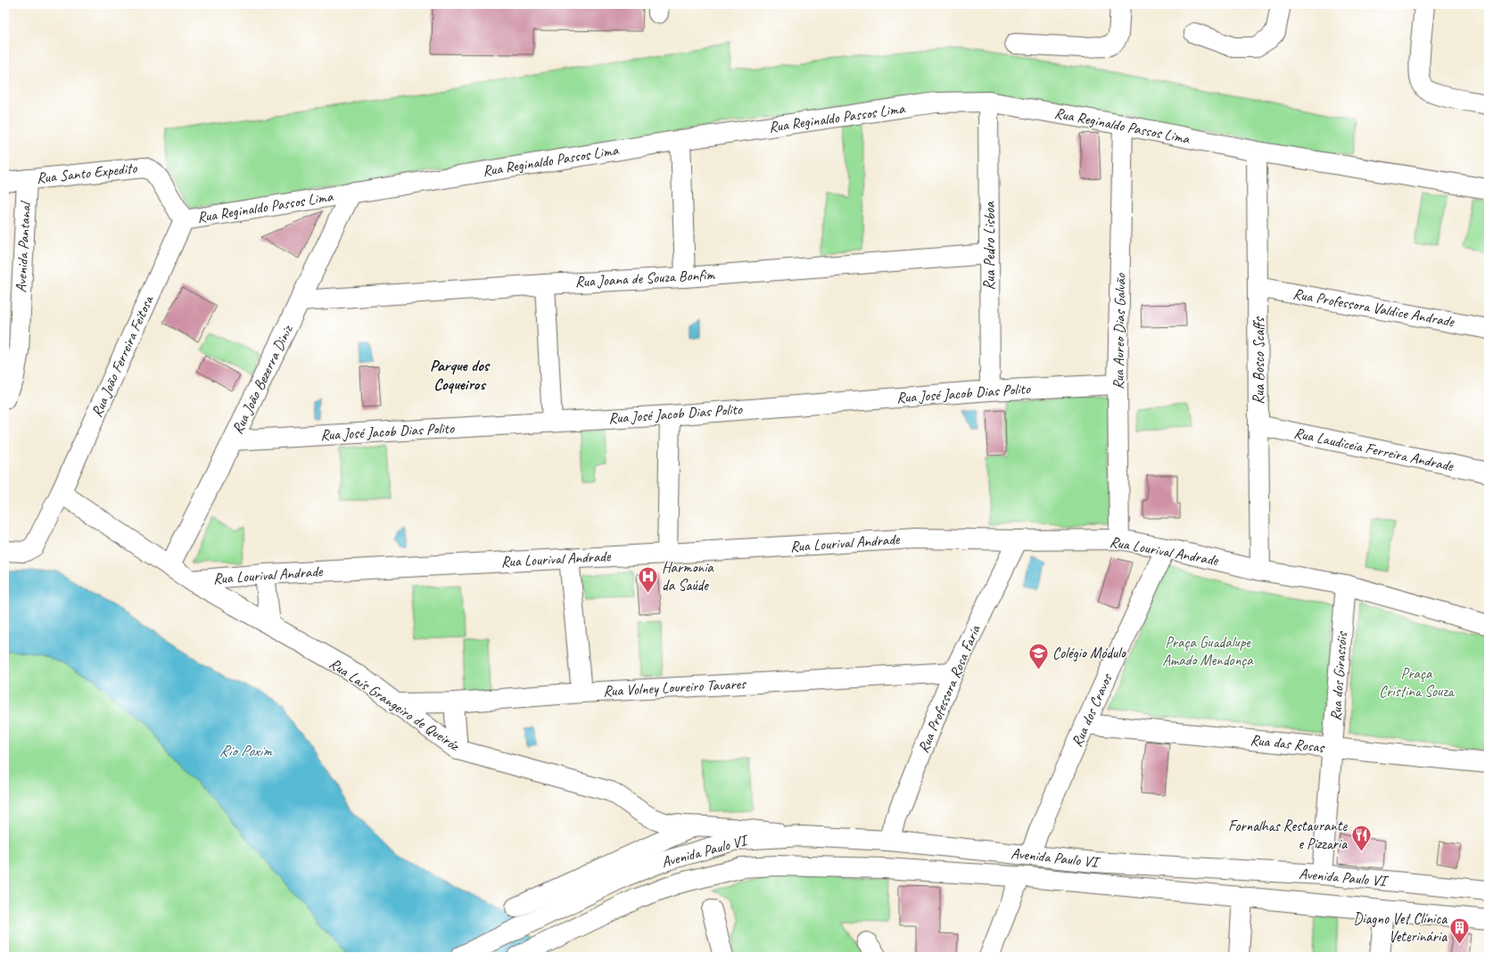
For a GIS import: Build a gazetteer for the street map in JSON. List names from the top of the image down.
{
  "streets": {
    "street": [
      "Rua Reginaldo Passos Lima",
      "Rua Santo Expedito",
      "Rua Pedro Lisboa",
      "Avenida Pantanal",
      "Rua Joana de Souza Bonfim",
      "Rua Professora Valdice Andrade",
      "Rua Aureo Dias Galvão",
      "Rua João Ferreira Feitosa",
      "Rua Bosco Scaffs",
      "Rua João Bezerra Diniz",
      "Rua José Jacob Dias Polito",
      "Rua Laudiceia Ferreira Andrade",
      "Rua Lourival Andrade",
      "Rua dos Girassóis",
      "Rua Volney Loureiro Tavares",
      "Rua Professora Rosa Faria",
      "Rua Laís Grangeiro de Queiróz",
      "Rua dos Cravos",
      "Rua das Rosas",
      "Avenida Paulo VI"
    ]
  },
  "crossings": [
    ["Rua Reginaldo Passos Lima", "Rua Santo Expedito"],
    ["Rua Reginaldo Passos Lima", "Rua Pedro Lisboa"],
    ["Rua Reginaldo Passos Lima", "Rua Aureo Dias Galvão"],
    ["Rua Reginaldo Passos Lima", "Rua João Ferreira Feitosa"],
    ["Rua Reginaldo Passos Lima", "Rua Bosco Scaffs"],
    ["Rua Reginaldo Passos Lima", "Rua João Bezerra Diniz"],
    ["Rua Santo Expedito", "Avenida Pantanal"],
    ["Rua Santo Expedito", "Rua João Ferreira Feitosa"],
    ["Rua Pedro Lisboa", "Rua Joana de Souza Bonfim"],
    ["Rua Pedro Lisboa", "Rua José Jacob Dias Polito"],
    ["Rua Joana de Souza Bonfim", "Rua João Bezerra Diniz"],
    ["Rua Professora Valdice Andrade", "Rua Bosco Scaffs"],
    ["Rua Aureo Dias Galvão", "Rua José Jacob Dias Polito"],
    ["Rua Aureo Dias Galvão", "Rua Lourival Andrade"],
    ["Rua João Ferreira Feitosa", "Rua Laís Grangeiro de Queiróz"],
    ["Rua Bosco Scaffs", "Rua Laudiceia Ferreira Andrade"],
    ["Rua Bosco Scaffs", "Rua Lourival Andrade"],
    ["Rua João Bezerra Diniz", "Rua José Jacob Dias Polito"],
    ["Rua João Bezerra Diniz", "Rua Laís Grangeiro de Queiróz"],
    ["Rua Lourival Andrade", "Rua dos Girassóis"],
    ["Rua Lourival Andrade", "Rua Professora Rosa Faria"],
    ["Rua Lourival Andrade", "Rua Laís Grangeiro de Queiróz"],
    ["Rua Lourival Andrade", "Rua dos Cravos"],
    ["Rua dos Girassóis", "Rua das Rosas"],
    ["Rua dos Girassóis", "Avenida Paulo VI"],
    ["Rua Volney Loureiro Tavares", "Rua Professora Rosa Faria"],
    ["Rua Volney Loureiro Tavares", "Rua Laís Grangeiro de Queiróz"],
    ["Rua Professora Rosa Faria", "Avenida Paulo VI"],
    ["Rua Laís Grangeiro de Queiróz", "Avenida Paulo VI"],
    ["Rua dos Cravos", "Rua das Rosas"],
    ["Rua dos Cravos", "Avenida Paulo VI"]
  ],
  "districts": ["Parque dos Coqueiros"],
  "water": ["Rio Poxim"],
  "parks": ["Praça Guadalupe Amado Mendonça", "Praça Cristina Souza"],
  "places": {
    "hospital": ["Harmonia da Saúde"],
    "school or university": ["Colégio Módulo"],
    "restaurant": ["Fornalhas Restaurante e Pizzaria"],
    "building": ["Diagno Vet Clínica Veterinária"]
  }
}
